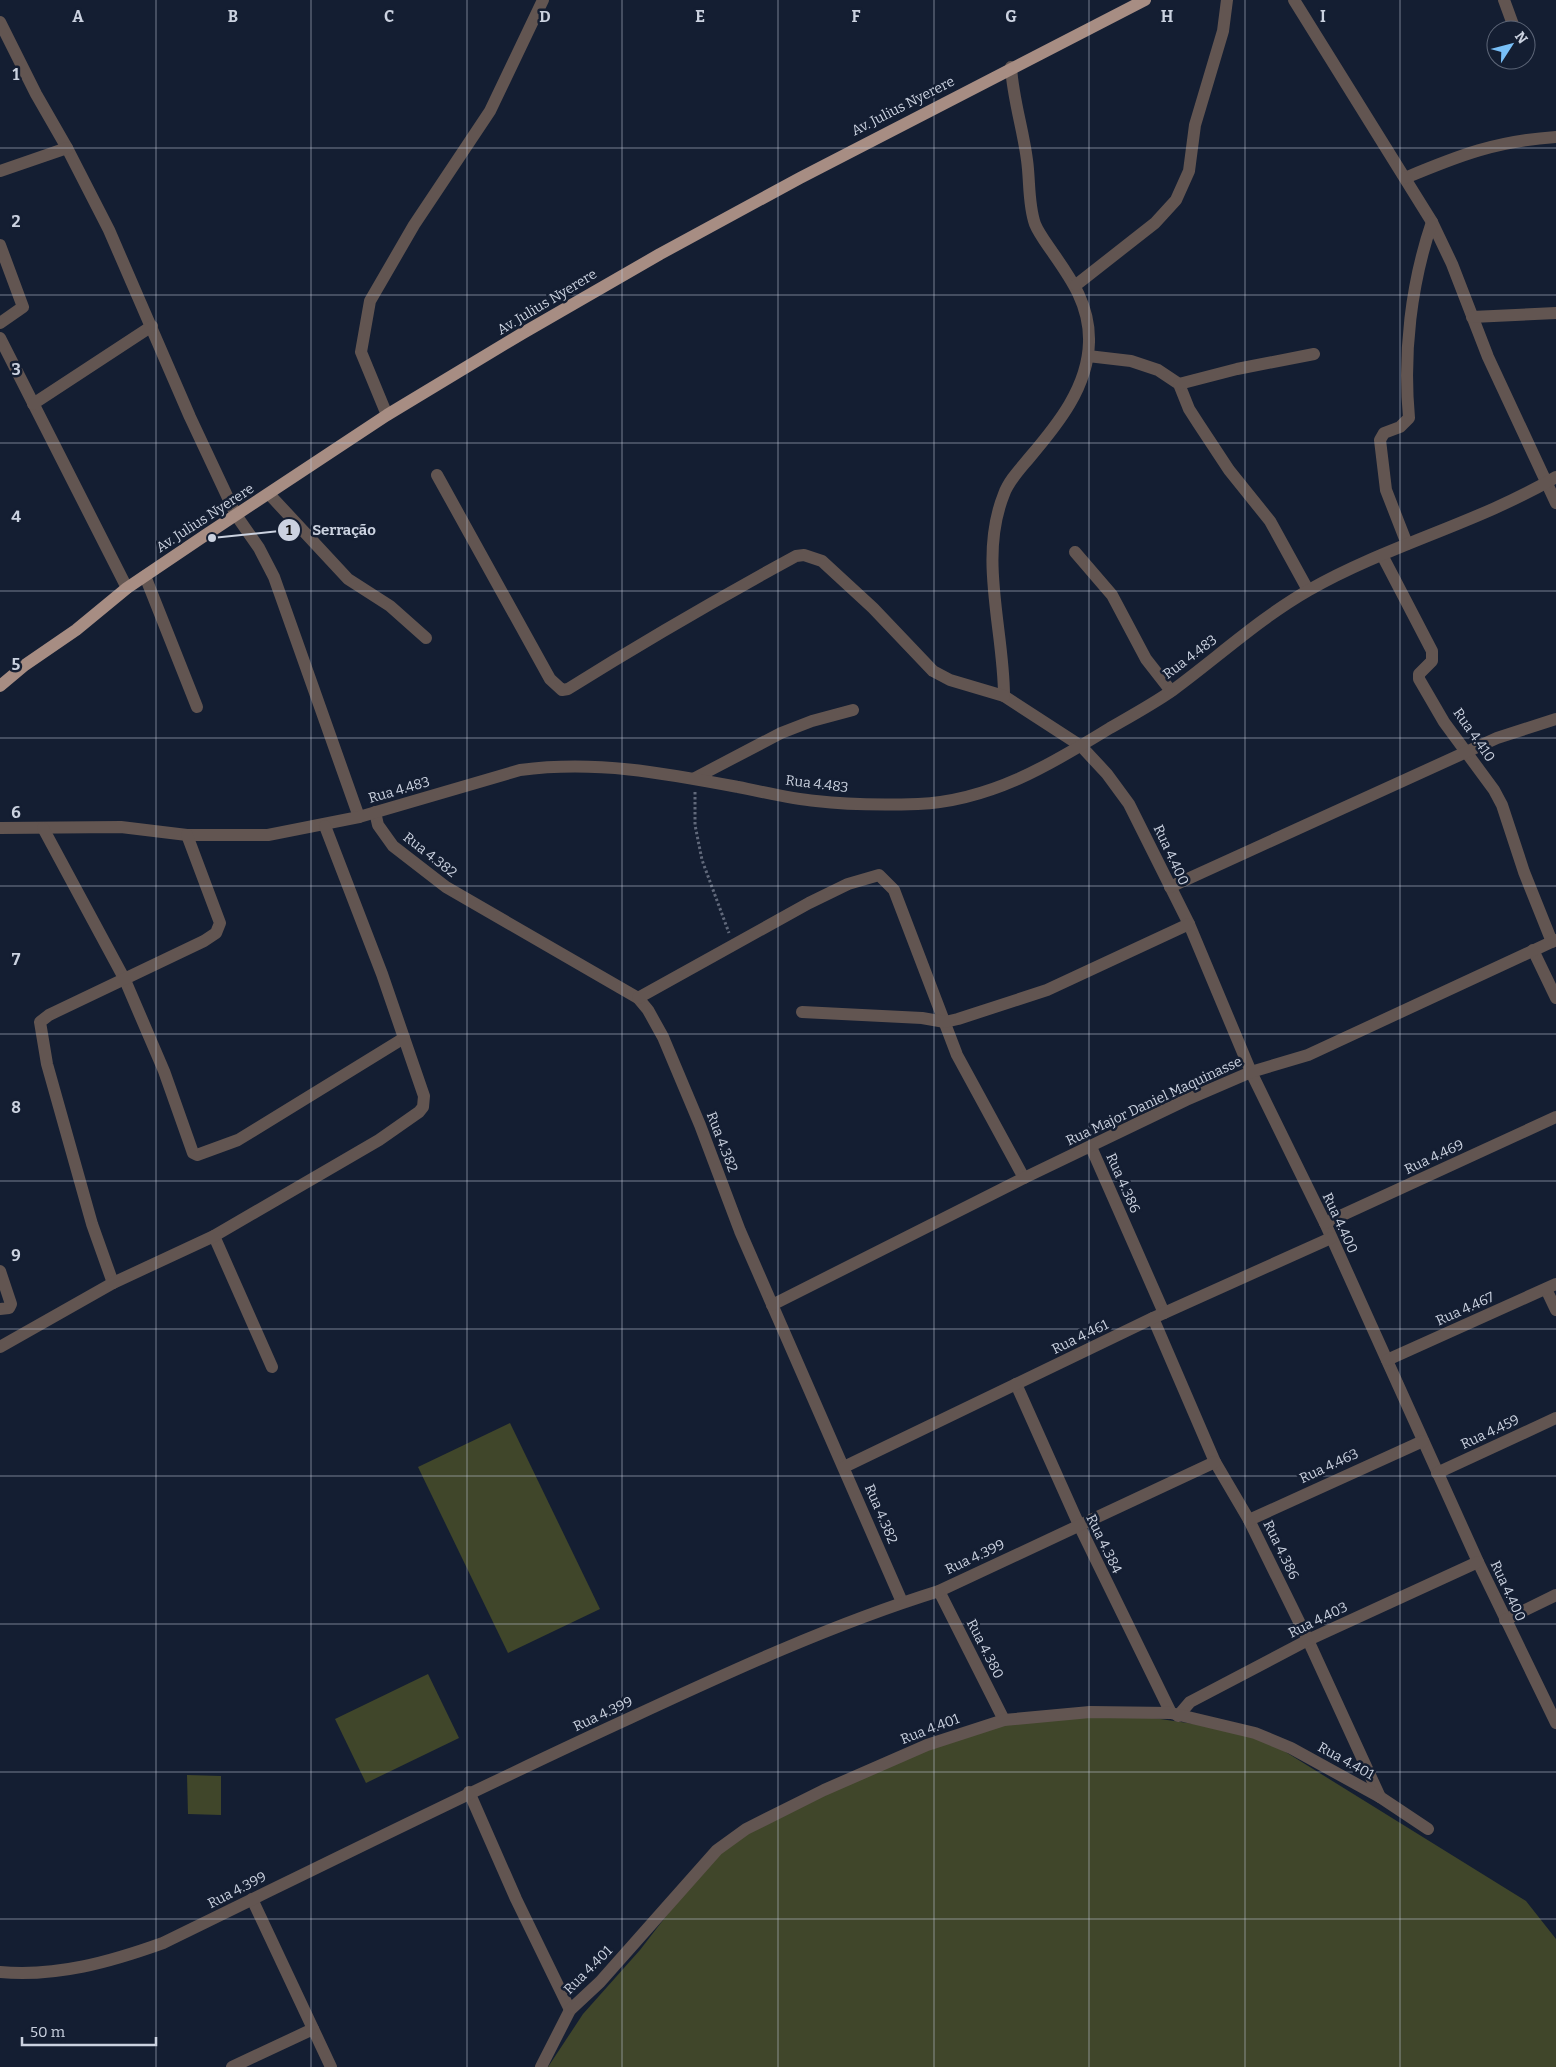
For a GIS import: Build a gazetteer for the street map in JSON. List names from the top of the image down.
{
  "streets": {
    "main road": ["Av. Julius Nyerere"],
    "street": [
      "Rua 4.483",
      "Rua 4.410",
      "Rua 4.382",
      "Rua 4.400",
      "Rua Major Daniel Maquinasse",
      "Rua 4.469",
      "Rua 4.386",
      "Rua 4.467",
      "Rua 4.461",
      "Rua 4.459",
      "Rua 4.463",
      "Rua 4.384",
      "Rua 4.399",
      "Rua 4.403",
      "Rua 4.380",
      "Rua 4.401"
    ]
  },
  "crossings": [
    ["Rua 4.483", "Rua 4.410"],
    ["Rua 4.483", "Rua 4.382"],
    ["Rua 4.483", "Rua 4.400"],
    ["Rua 4.410", "Rua Major Daniel Maquinasse"],
    ["Rua 4.382", "Rua Major Daniel Maquinasse"],
    ["Rua 4.382", "Rua 4.461"],
    ["Rua 4.382", "Rua 4.399"],
    ["Rua 4.400", "Rua Major Daniel Maquinasse"],
    ["Rua 4.400", "Rua 4.469"],
    ["Rua 4.400", "Rua 4.467"],
    ["Rua 4.400", "Rua 4.461"],
    ["Rua 4.400", "Rua 4.459"],
    ["Rua 4.400", "Rua 4.463"],
    ["Rua 4.400", "Rua 4.403"],
    ["Rua Major Daniel Maquinasse", "Rua 4.386"],
    ["Rua 4.386", "Rua 4.461"],
    ["Rua 4.386", "Rua 4.463"],
    ["Rua 4.386", "Rua 4.399"],
    ["Rua 4.386", "Rua 4.403"],
    ["Rua 4.386", "Rua 4.401"],
    ["Rua 4.461", "Rua 4.384"],
    ["Rua 4.384", "Rua 4.399"],
    ["Rua 4.384", "Rua 4.403"],
    ["Rua 4.384", "Rua 4.401"],
    ["Rua 4.399", "Rua 4.380"],
    ["Rua 4.403", "Rua 4.401"],
    ["Rua 4.380", "Rua 4.401"]
  ],
  "places": ["Serração"],
  "scale_bar": "50 m",
  "north": "top right",
  "grid": {
    "columns": [
      "A",
      "B",
      "C",
      "D",
      "E",
      "F",
      "G",
      "H",
      "I"
    ],
    "rows": [
      "1",
      "2",
      "3",
      "4",
      "5",
      "6",
      "7",
      "8",
      "9"
    ]
  }
}
